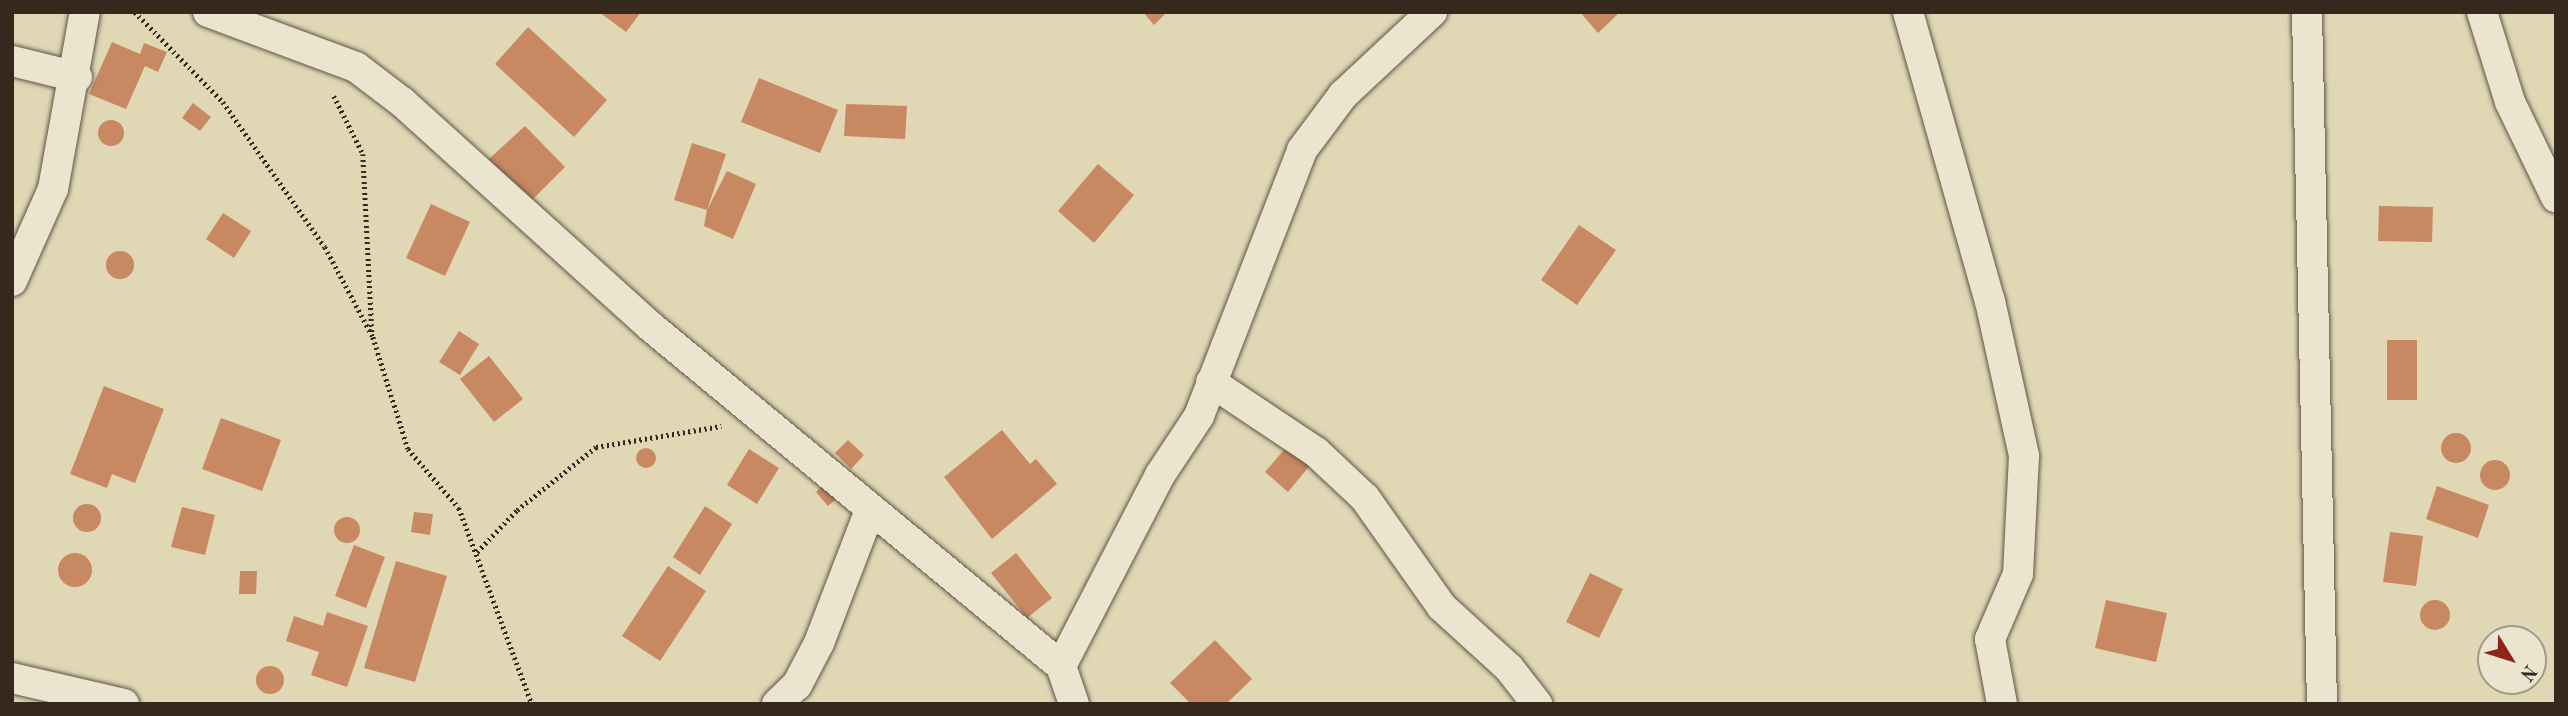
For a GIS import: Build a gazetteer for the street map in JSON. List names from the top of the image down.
{
  "north": "bottom right"
}
